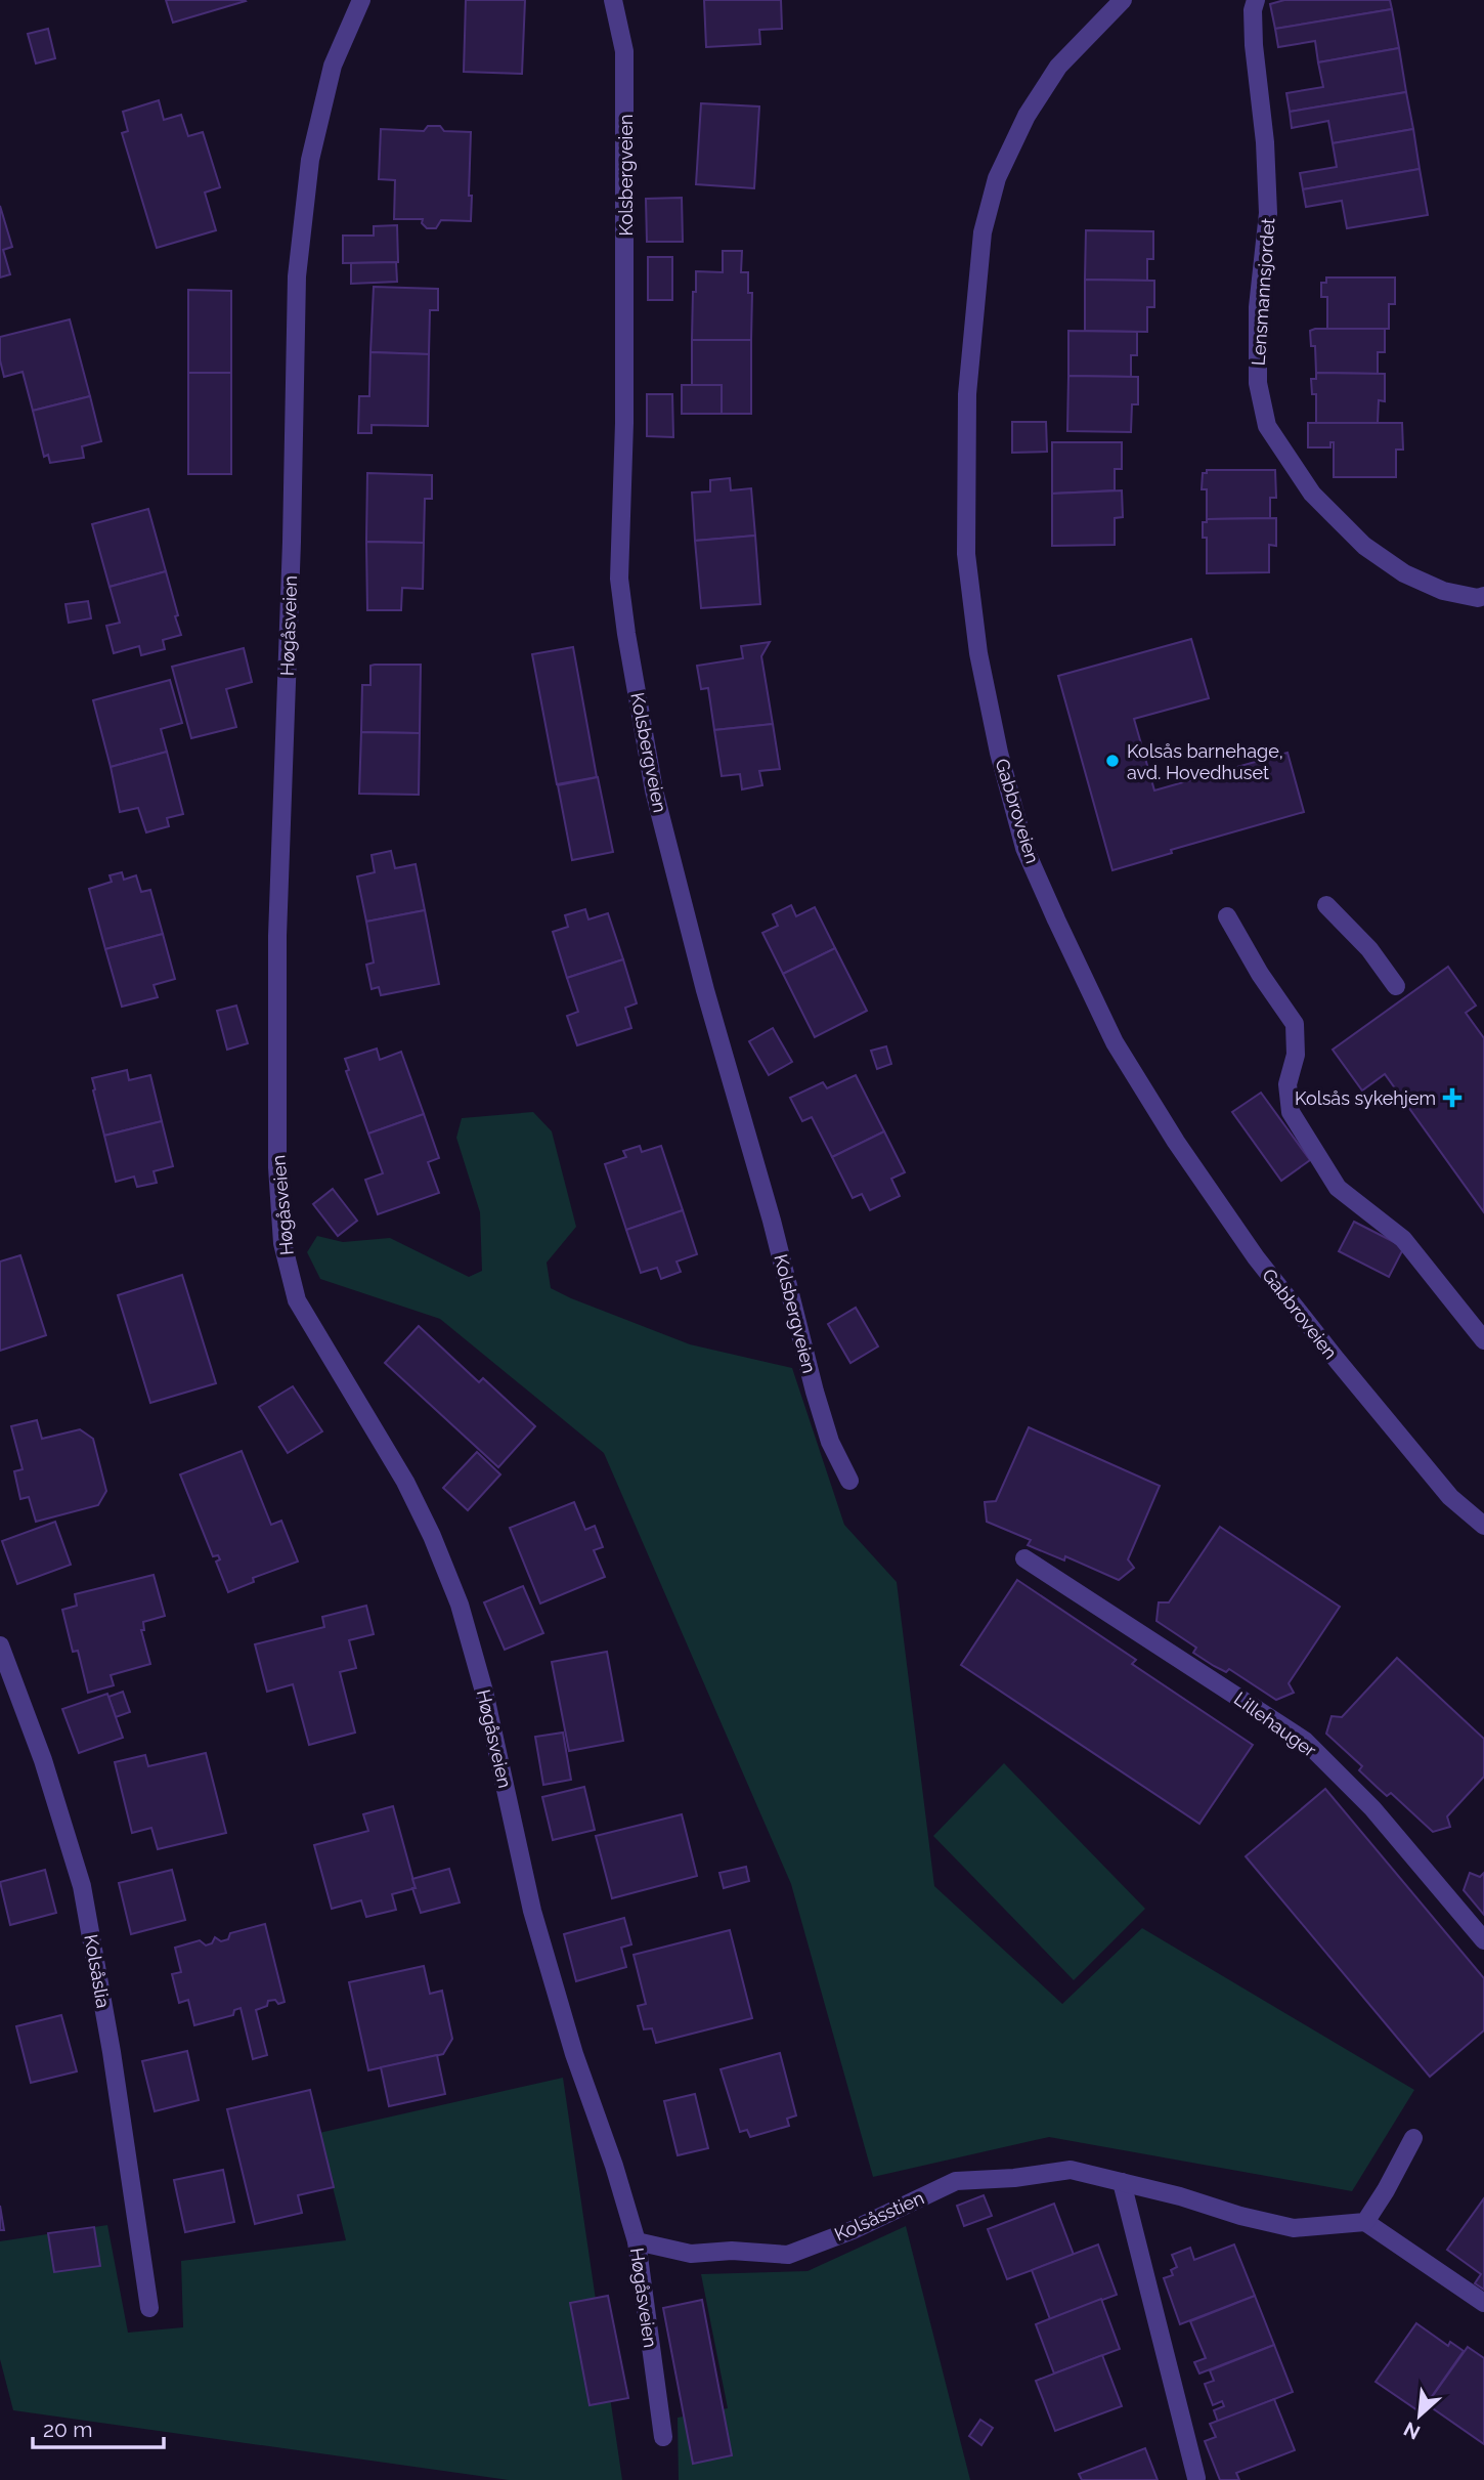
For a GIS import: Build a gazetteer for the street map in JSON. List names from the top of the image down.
{
  "streets": {
    "street": [
      "Kolsbergveien",
      "Lensmannsjordet",
      "Høgåsveien",
      "Gabbroveien",
      "Lillehauger",
      "Kolsåslia",
      "Kolsåsstien"
    ]
  },
  "crossings": [
    ["Høgåsveien", "Kolsåsstien"]
  ],
  "places": {
    "other": ["Kolsås barnehage, avd. Hovedhuset"],
    "health": ["Kolsås sykehjem"]
  },
  "scale_bar": "20 m",
  "north": "bottom left"
}
